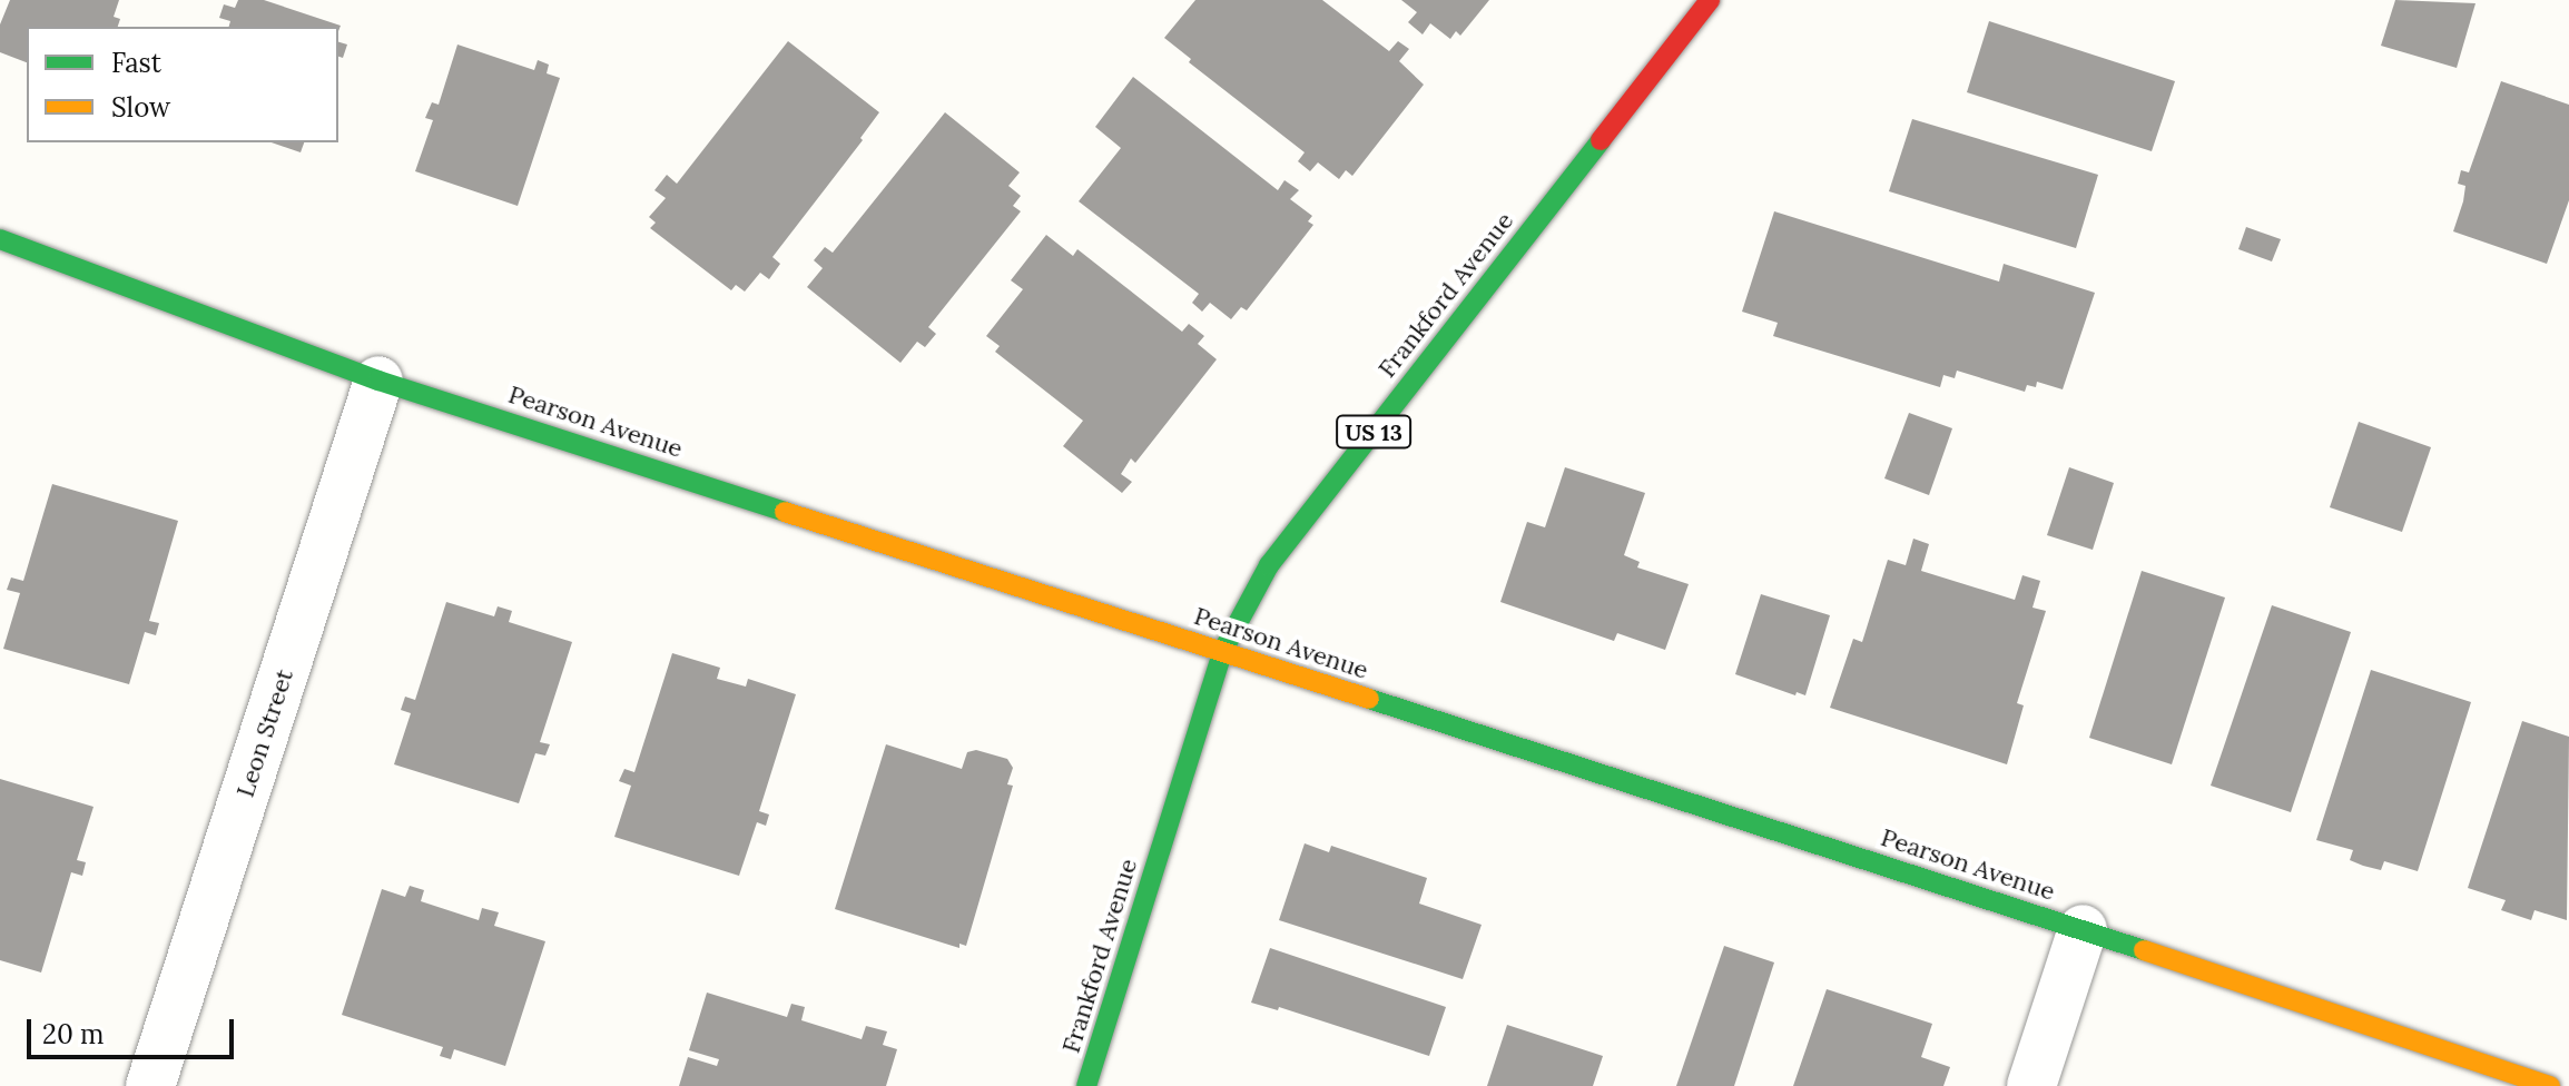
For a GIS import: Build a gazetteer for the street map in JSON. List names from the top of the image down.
{
  "streets": {
    "street": [
      "Frankford Avenue",
      "Pearson Avenue",
      "US 13",
      "Leon Street"
    ]
  },
  "crossings": [
    ["Frankford Avenue", "Pearson Avenue"],
    ["Pearson Avenue", "Leon Street"]
  ],
  "legend": ["Fast", "Slow"],
  "scale_bar": "20 m"
}
